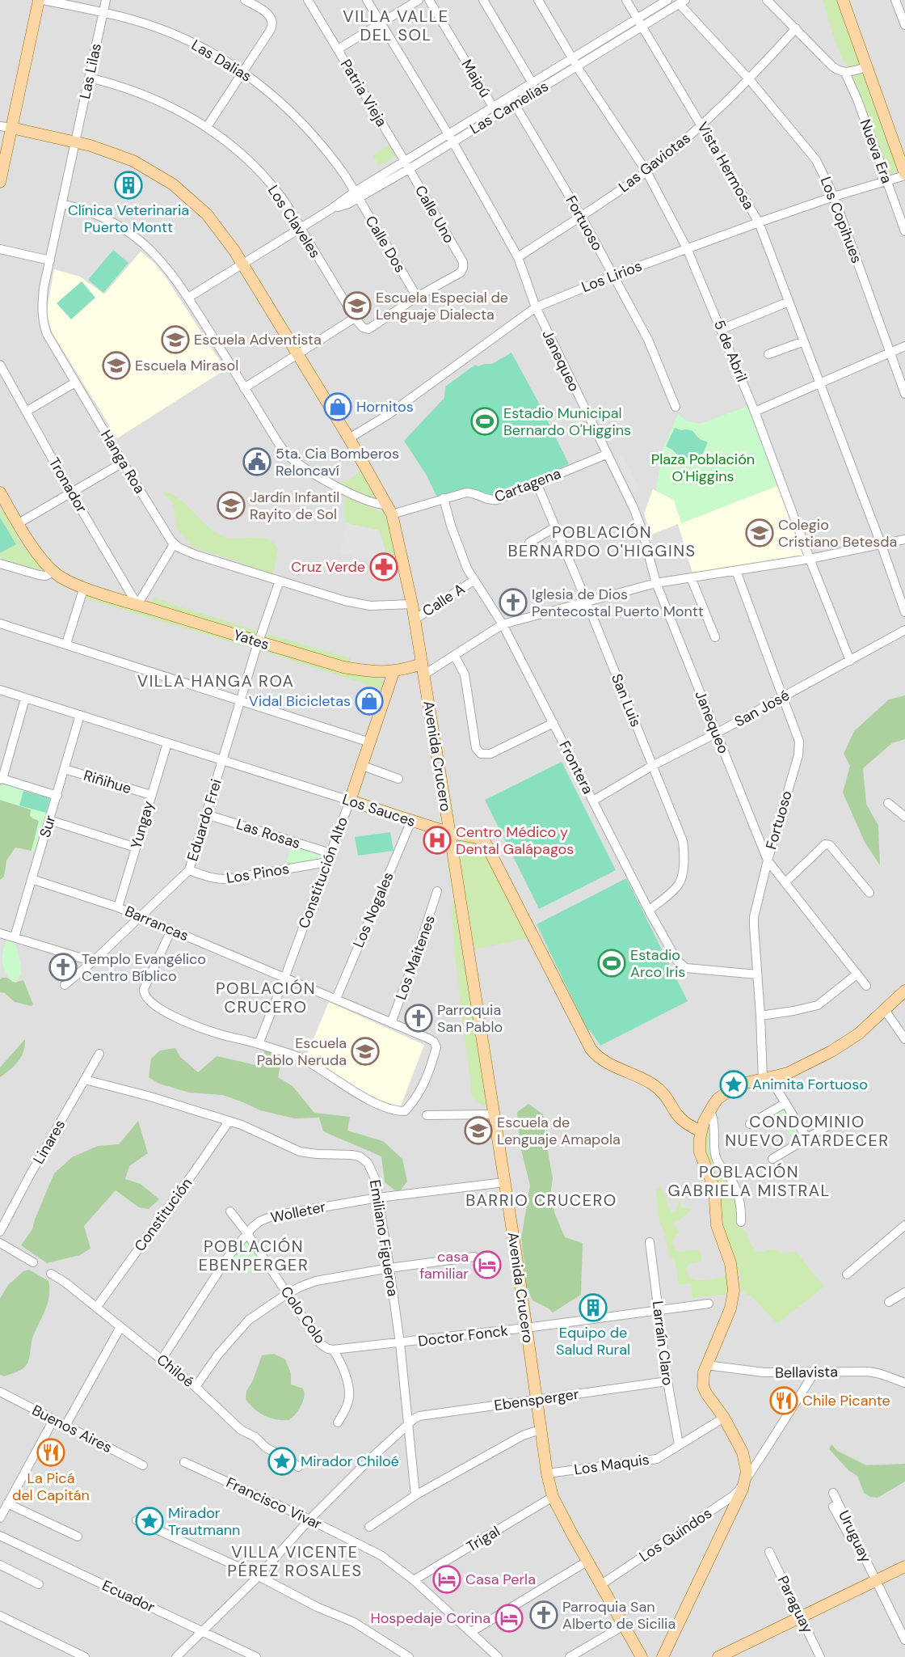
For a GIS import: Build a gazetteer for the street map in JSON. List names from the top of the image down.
{
  "streets": {
    "main road": [
      "Yates",
      "Avenida Crucero",
      "Los Sauces",
      "Constitución Alto"
    ],
    "street": [
      "Las Dalias",
      "Las Lilas",
      "Maipú",
      "Patria Vieja",
      "Las Camelias",
      "Nueva Era",
      "Las Gaviotas",
      "Vista Hermosa",
      "Calle Uno",
      "Los Copihues",
      "Los Claveles",
      "Fortuoso",
      "Calle Dos",
      "Los Lirios",
      "5 de Abril",
      "Janequeo",
      "Hanga Roa",
      "Tronador",
      "Cartagena",
      "Calle A",
      "San Luis",
      "San José",
      "Frontera",
      "Riñihue",
      "Eduardo Frei",
      "Yungay",
      "Sur",
      "Las Rosas",
      "Los Pinos",
      "Los Nogales",
      "Barrancas",
      "Los Maitenes",
      "Linares",
      "Wolleter",
      "Constitución",
      "Emiliano Figueroa",
      "Colo Colo",
      "Doctor Fonck",
      "Larraín Claro",
      "Chiloé",
      "Bellavista",
      "Ebensperger",
      "Buenos Aires",
      "Los Maquis",
      "Francisco Vivar",
      "Los Guindos",
      "Uruguay",
      "Trigal",
      "Ecuador",
      "Paraguay"
    ]
  },
  "crossings": [
    ["Las Dalias", "Las Lilas"],
    ["Las Dalias", "Las Camelias"],
    ["Las Dalias", "Calle Dos"],
    ["Las Lilas", "Los Claveles"],
    ["Las Lilas", "Hanga Roa"],
    ["Las Lilas", "Avenida Crucero"],
    ["Maipú", "Las Camelias"],
    ["Patria Vieja", "Las Camelias"],
    ["Patria Vieja", "Calle Uno"],
    ["Las Camelias", "Vista Hermosa"],
    ["Las Camelias", "Calle Uno"],
    ["Las Camelias", "Los Copihues"],
    ["Las Camelias", "Los Claveles"],
    ["Las Camelias", "Fortuoso"],
    ["Las Camelias", "Calle Dos"],
    ["Las Camelias", "5 de Abril"],
    ["Las Camelias", "Janequeo"],
    ["Las Camelias", "Avenida Crucero"],
    ["Nueva Era", "Los Lirios"],
    ["Las Gaviotas", "Vista Hermosa"],
    ["Las Gaviotas", "Los Copihues"],
    ["Las Gaviotas", "Fortuoso"],
    ["Las Gaviotas", "5 de Abril"],
    ["Las Gaviotas", "Janequeo"],
    ["Vista Hermosa", "Los Lirios"],
    ["Calle Uno", "Calle Dos"],
    ["Los Copihues", "Los Lirios"],
    ["Fortuoso", "Los Lirios"],
    ["Fortuoso", "Janequeo"],
    ["Fortuoso", "San José"],
    ["Fortuoso", "Frontera"],
    ["Los Lirios", "5 de Abril"],
    ["Los Lirios", "Janequeo"],
    ["Los Lirios", "Avenida Crucero"],
    ["5 de Abril", "San José"],
    ["Janequeo", "Cartagena"],
    ["Janequeo", "San José"],
    ["Hanga Roa", "Avenida Crucero"],
    ["Tronador", "Yates"],
    ["Cartagena", "San Luis"],
    ["Cartagena", "Avenida Crucero"],
    ["Cartagena", "Frontera"],
    ["Calle A", "Avenida Crucero"],
    ["Calle A", "Frontera"],
    ["Yates", "Avenida Crucero"],
    ["Yates", "Eduardo Frei"],
    ["Yates", "Constitución Alto"],
    ["San Luis", "San José"],
    ["San Luis", "Frontera"],
    ["San José", "Frontera"],
    ["Avenida Crucero", "Los Sauces"],
    ["Avenida Crucero", "Wolleter"],
    ["Avenida Crucero", "Doctor Fonck"],
    ["Avenida Crucero", "Ebensperger"],
    ["Avenida Crucero", "Los Maquis"],
    ["Avenida Crucero", "Los Guindos"],
    ["Avenida Crucero", "Trigal"],
    ["Riñihue", "Yungay"],
    ["Riñihue", "Sur"],
    ["Los Sauces", "Eduardo Frei"],
    ["Los Sauces", "Yungay"],
    ["Los Sauces", "Sur"],
    ["Los Sauces", "Constitución Alto"],
    ["Los Sauces", "Los Nogales"],
    ["Eduardo Frei", "Las Rosas"],
    ["Eduardo Frei", "Los Pinos"],
    ["Eduardo Frei", "Barrancas"],
    ["Yungay", "Barrancas"],
    ["Sur", "Barrancas"],
    ["Las Rosas", "Constitución Alto"],
    ["Las Rosas", "Los Pinos"],
    ["Constitución Alto", "Los Pinos"],
    ["Constitución Alto", "Barrancas"],
    ["Los Nogales", "Barrancas"],
    ["Barrancas", "Los Maitenes"],
    ["Linares", "Emiliano Figueroa"],
    ["Wolleter", "Emiliano Figueroa"],
    ["Wolleter", "Colo Colo"],
    ["Wolleter", "Chiloé"],
    ["Constitución", "Emiliano Figueroa"],
    ["Constitución", "Chiloé"],
    ["Emiliano Figueroa", "Doctor Fonck"],
    ["Emiliano Figueroa", "Ebensperger"],
    ["Colo Colo", "Doctor Fonck"],
    ["Doctor Fonck", "Larraín Claro"],
    ["Larraín Claro", "Ebensperger"],
    ["Larraín Claro", "Los Maquis"],
    ["Bellavista", "Los Guindos"],
    ["Ebensperger", "Francisco Vivar"],
    ["Ebensperger", "Ecuador"],
    ["Francisco Vivar", "Trigal"]
  ],
  "districts": [
    "VILLA VALLE DEL SOL",
    "POBLACIÓN BERNARDO O'HIGGINS",
    "VILLA HANGA ROA",
    "POBLACIÓN CRUCERO",
    "CONDOMINIO NUEVO ATARDECER",
    "POBLACIÓN GABRIELA MISTRAL",
    "BARRIO CRUCERO",
    "POBLACIÓN EBENPERGER",
    "VILLA VICENTE PÉREZ ROSALES"
  ],
  "parks": ["Plaza Población O'Higgins"],
  "places": {
    "building": ["Clínica Veterinaria Puerto Montt", "Equipo de Salud Rural"],
    "school or university": [
      "Escuela Especial de Lenguaje Dialecta",
      "Escuela Adventista",
      "Escuela Mirasol",
      "Jardín Infantil Rayito de Sol",
      "Colegio Cristiano Betesda",
      "Escuela Pablo Neruda",
      "Escuela de Lenguaje Amapola"
    ],
    "shop": ["Hornitos", "Vidal Bicicletas"],
    "sports": ["Estadio Municipal Bernardo O'Higgins", "Estadio Arco Iris"],
    "public building": ["5ta. Cia Bomberos Reloncaví"],
    "pharmacy": ["Cruz Verde"],
    "church": [
      "Iglesia de Dios Pentecostal Puerto Montt",
      "Templo Evangélico Centro Bíblico",
      "Parroquia San Pablo",
      "Parroquia San Alberto de Sicilia"
    ],
    "hospital": ["Centro Médico y Dental Galápagos"],
    "place": ["Animita Fortuoso", "Mirador Chiloé", "Mirador Trautmann"],
    "hotel": ["casa familiar", "Casa Perla", "Hospedaje Corina"],
    "restaurant": ["Chile Picante", "La Picá del Capitán"]
  }
}
